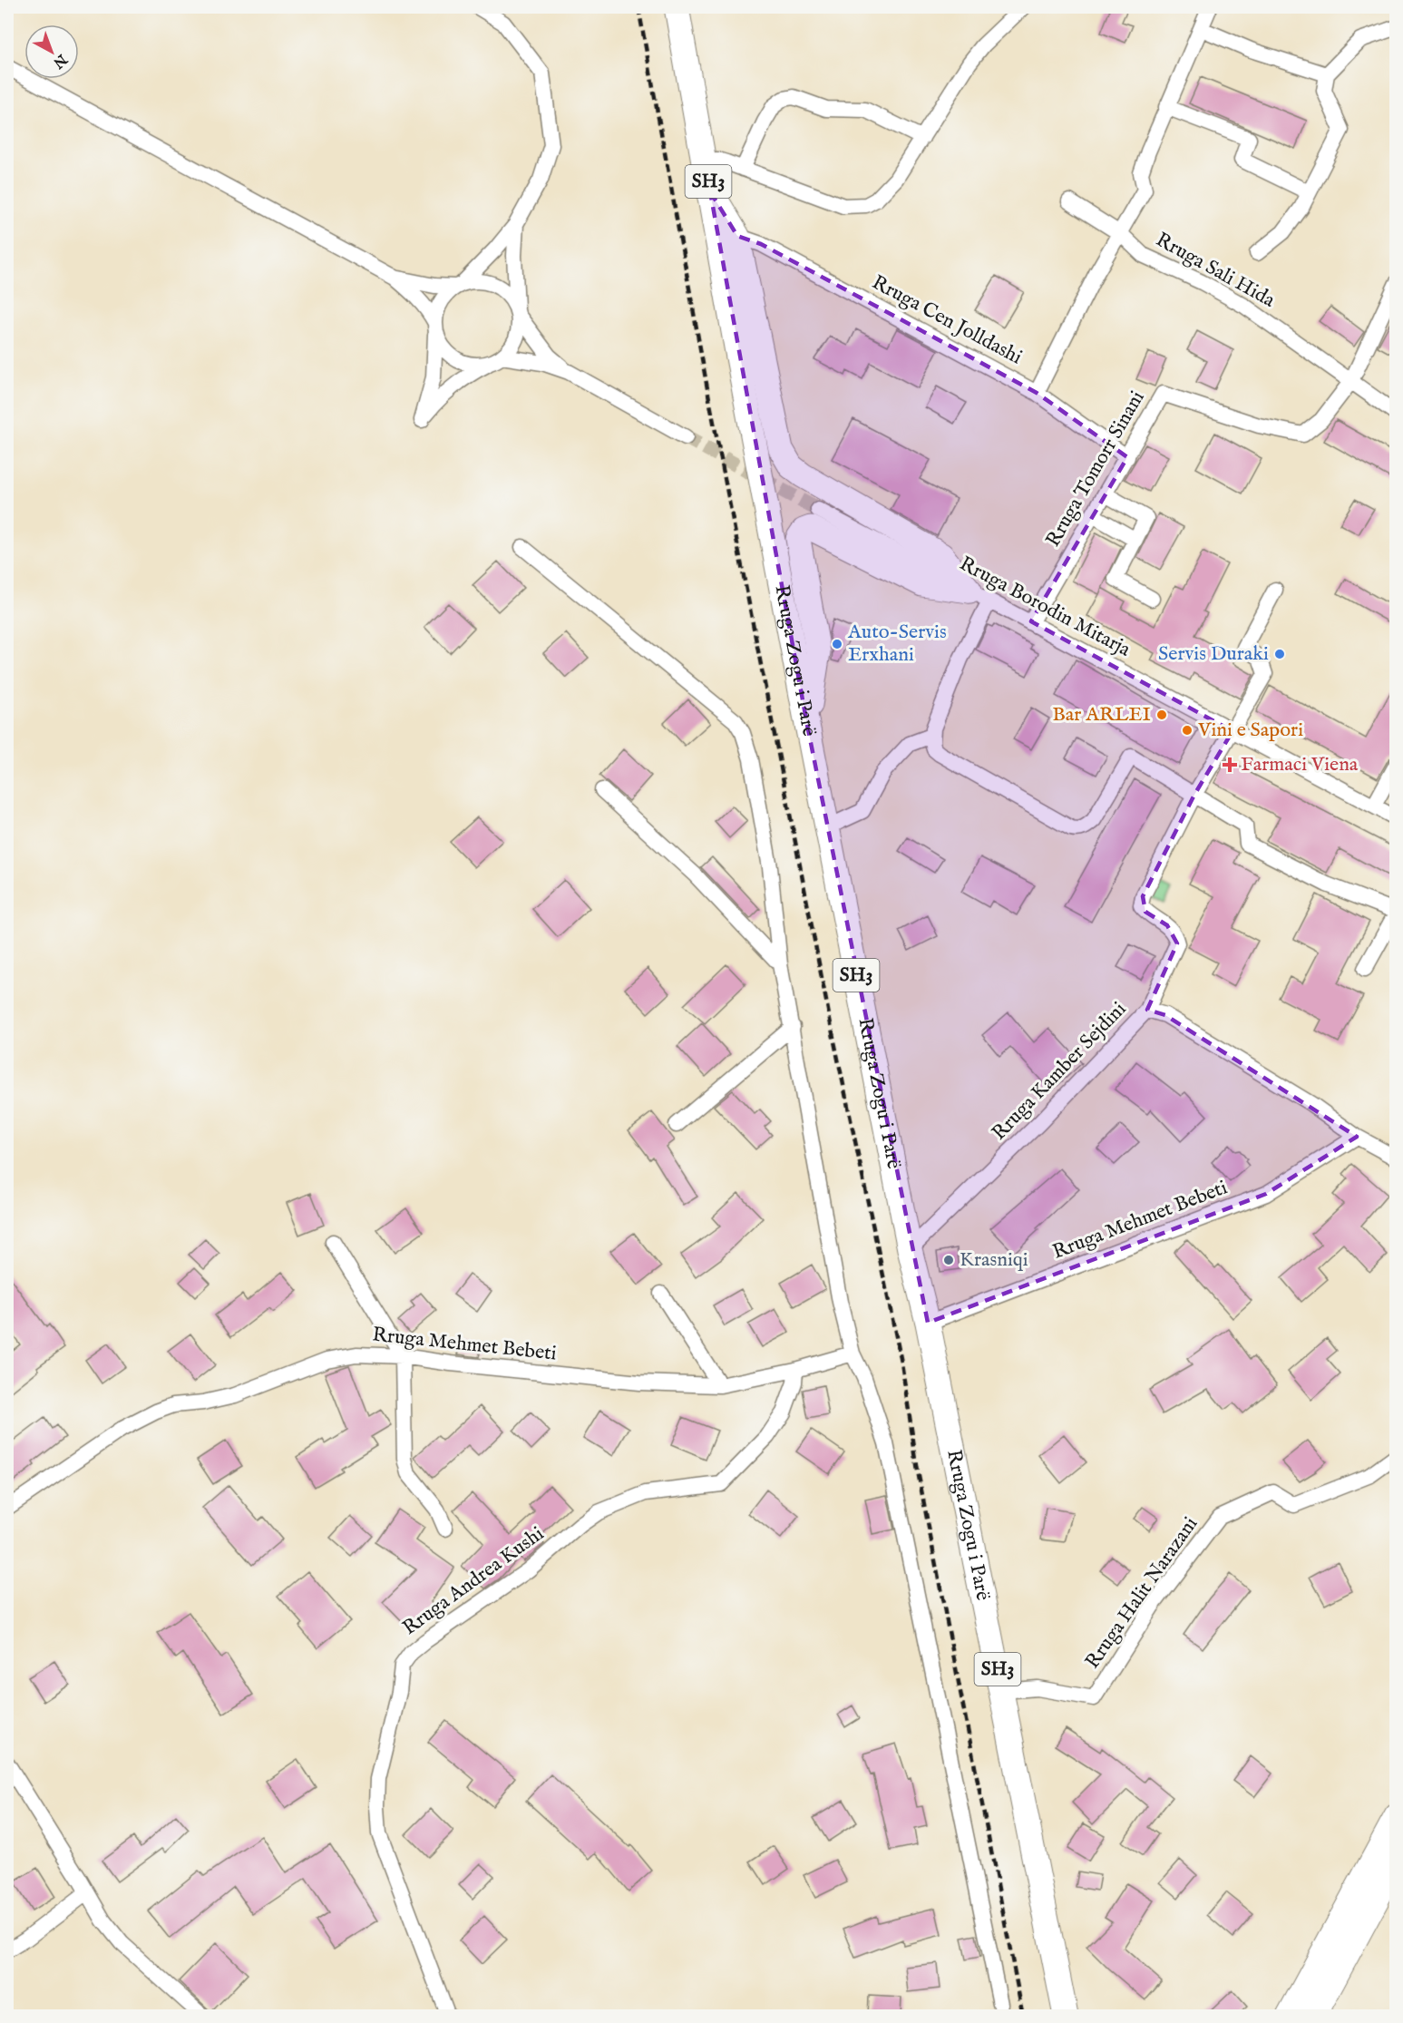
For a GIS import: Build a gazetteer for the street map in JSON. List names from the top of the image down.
{
  "streets": {
    "main road": ["SH3", "Rruga Zogu i Parë"],
    "street": [
      "Rruga Sali Hida",
      "Rruga Cen Jolldashi",
      "Rruga Tomorr Sinani",
      "Rruga Borodin Mitarja",
      "Rruga Kamber Sejdini",
      "Rruga Mehmet Bebeti",
      "Rruga Andrea Kushi",
      "Rruga Halit Narazani"
    ]
  },
  "crossings": [
    ["Rruga Sali Hida", "Rruga Tomorr Sinani"],
    ["Rruga Cen Jolldashi", "Rruga Tomorr Sinani"],
    ["Rruga Tomorr Sinani", "Rruga Borodin Mitarja"],
    ["Rruga Zogu i Parë", "Rruga Kamber Sejdini"],
    ["Rruga Zogu i Parë", "Rruga Mehmet Bebeti"],
    ["Rruga Zogu i Parë", "Rruga Halit Narazani"],
    ["Rruga Kamber Sejdini", "Rruga Mehmet Bebeti"],
    ["Rruga Mehmet Bebeti", "Rruga Andrea Kushi"]
  ],
  "places": {
    "other": [
      "Auto-Servis Erxhani",
      "Servis Duraki",
      "Bar ARLEI",
      "Vini e Sapori",
      "Krasniqi"
    ],
    "health": ["Farmaci Viena"]
  },
  "north": "bottom right"
}
